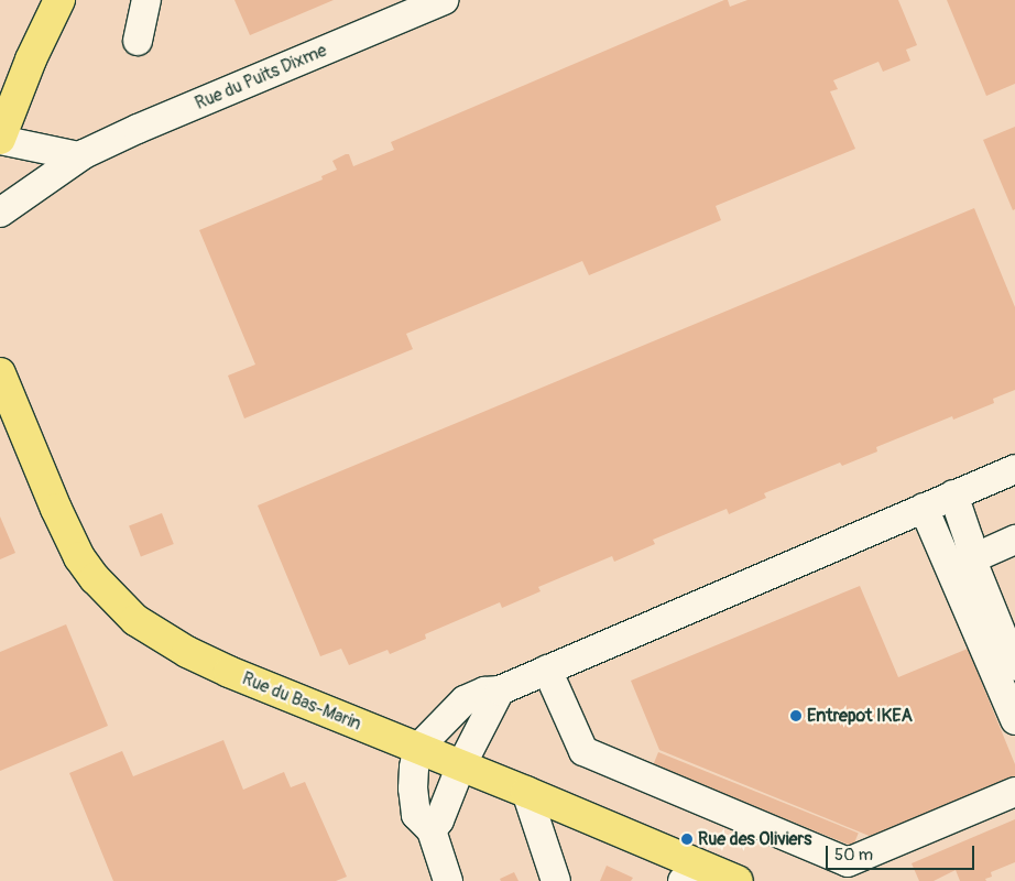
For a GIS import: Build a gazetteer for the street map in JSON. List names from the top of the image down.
{
  "streets": {
    "main road": ["Rue du Bas-Marin"],
    "street": ["Rue du Puits Dixme"]
  },
  "places": ["Entrepot IKEA", "Rue des Oliviers"],
  "scale_bar": "50 m"
}
